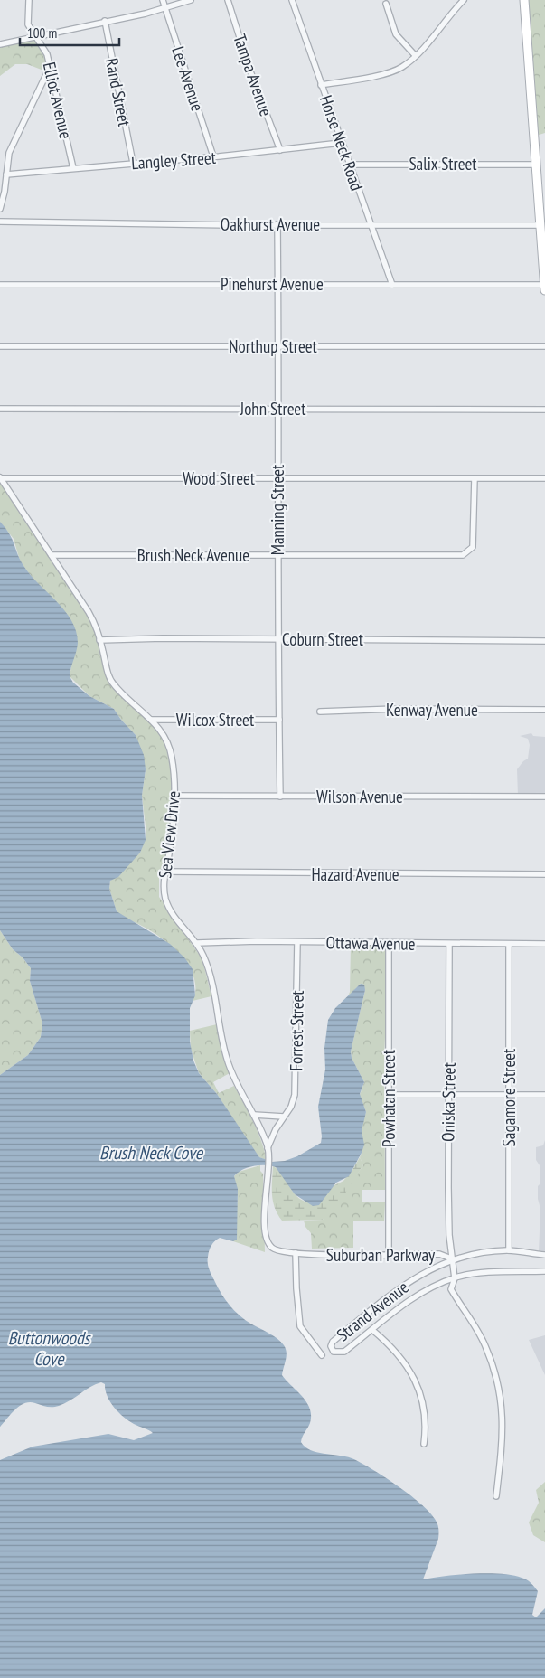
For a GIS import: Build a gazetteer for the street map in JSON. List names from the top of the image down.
{
  "streets": {
    "street": [
      "Tampa Avenue",
      "Lee Avenue",
      "Rand Street",
      "Elliot Avenue",
      "Horse Neck Road",
      "Langley Street",
      "Salix Street",
      "Oakhurst Avenue",
      "Pinehurst Avenue",
      "Northup Street",
      "John Street",
      "Wood Street",
      "Manning Street",
      "Brush Neck Avenue",
      "Coburn Street",
      "Kenway Avenue",
      "Wilcox Street",
      "Wilson Avenue",
      "Sea View Drive",
      "Hazard Avenue",
      "Ottawa Avenue",
      "Forrest Street",
      "Sagamore Street",
      "Powhatan Street",
      "Oniska Street",
      "Suburban Parkway",
      "Strand Avenue"
    ]
  },
  "crossings": [
    ["Tampa Avenue", "Langley Street"],
    ["Lee Avenue", "Langley Street"],
    ["Rand Street", "Langley Street"],
    ["Elliot Avenue", "Langley Street"],
    ["Horse Neck Road", "Langley Street"],
    ["Horse Neck Road", "Salix Street"],
    ["Horse Neck Road", "Oakhurst Avenue"],
    ["Horse Neck Road", "Pinehurst Avenue"],
    ["Oakhurst Avenue", "Manning Street"],
    ["Pinehurst Avenue", "Manning Street"],
    ["Northup Street", "Manning Street"],
    ["John Street", "Manning Street"],
    ["Wood Street", "Manning Street"],
    ["Wood Street", "Brush Neck Avenue"],
    ["Wood Street", "Sea View Drive"],
    ["Manning Street", "Brush Neck Avenue"],
    ["Manning Street", "Coburn Street"],
    ["Manning Street", "Wilcox Street"],
    ["Manning Street", "Wilson Avenue"],
    ["Brush Neck Avenue", "Sea View Drive"],
    ["Coburn Street", "Sea View Drive"],
    ["Wilcox Street", "Sea View Drive"],
    ["Wilson Avenue", "Sea View Drive"],
    ["Sea View Drive", "Hazard Avenue"],
    ["Sea View Drive", "Ottawa Avenue"],
    ["Sea View Drive", "Forrest Street"],
    ["Sea View Drive", "Suburban Parkway"],
    ["Ottawa Avenue", "Forrest Street"],
    ["Ottawa Avenue", "Sagamore Street"],
    ["Ottawa Avenue", "Powhatan Street"],
    ["Ottawa Avenue", "Oniska Street"],
    ["Sagamore Street", "Suburban Parkway"],
    ["Powhatan Street", "Suburban Parkway"],
    ["Oniska Street", "Suburban Parkway"],
    ["Oniska Street", "Strand Avenue"],
    ["Suburban Parkway", "Strand Avenue"]
  ],
  "water": ["Brush Neck Cove", "Buttonwoods Cove"],
  "scale_bar": "100 m"
}
